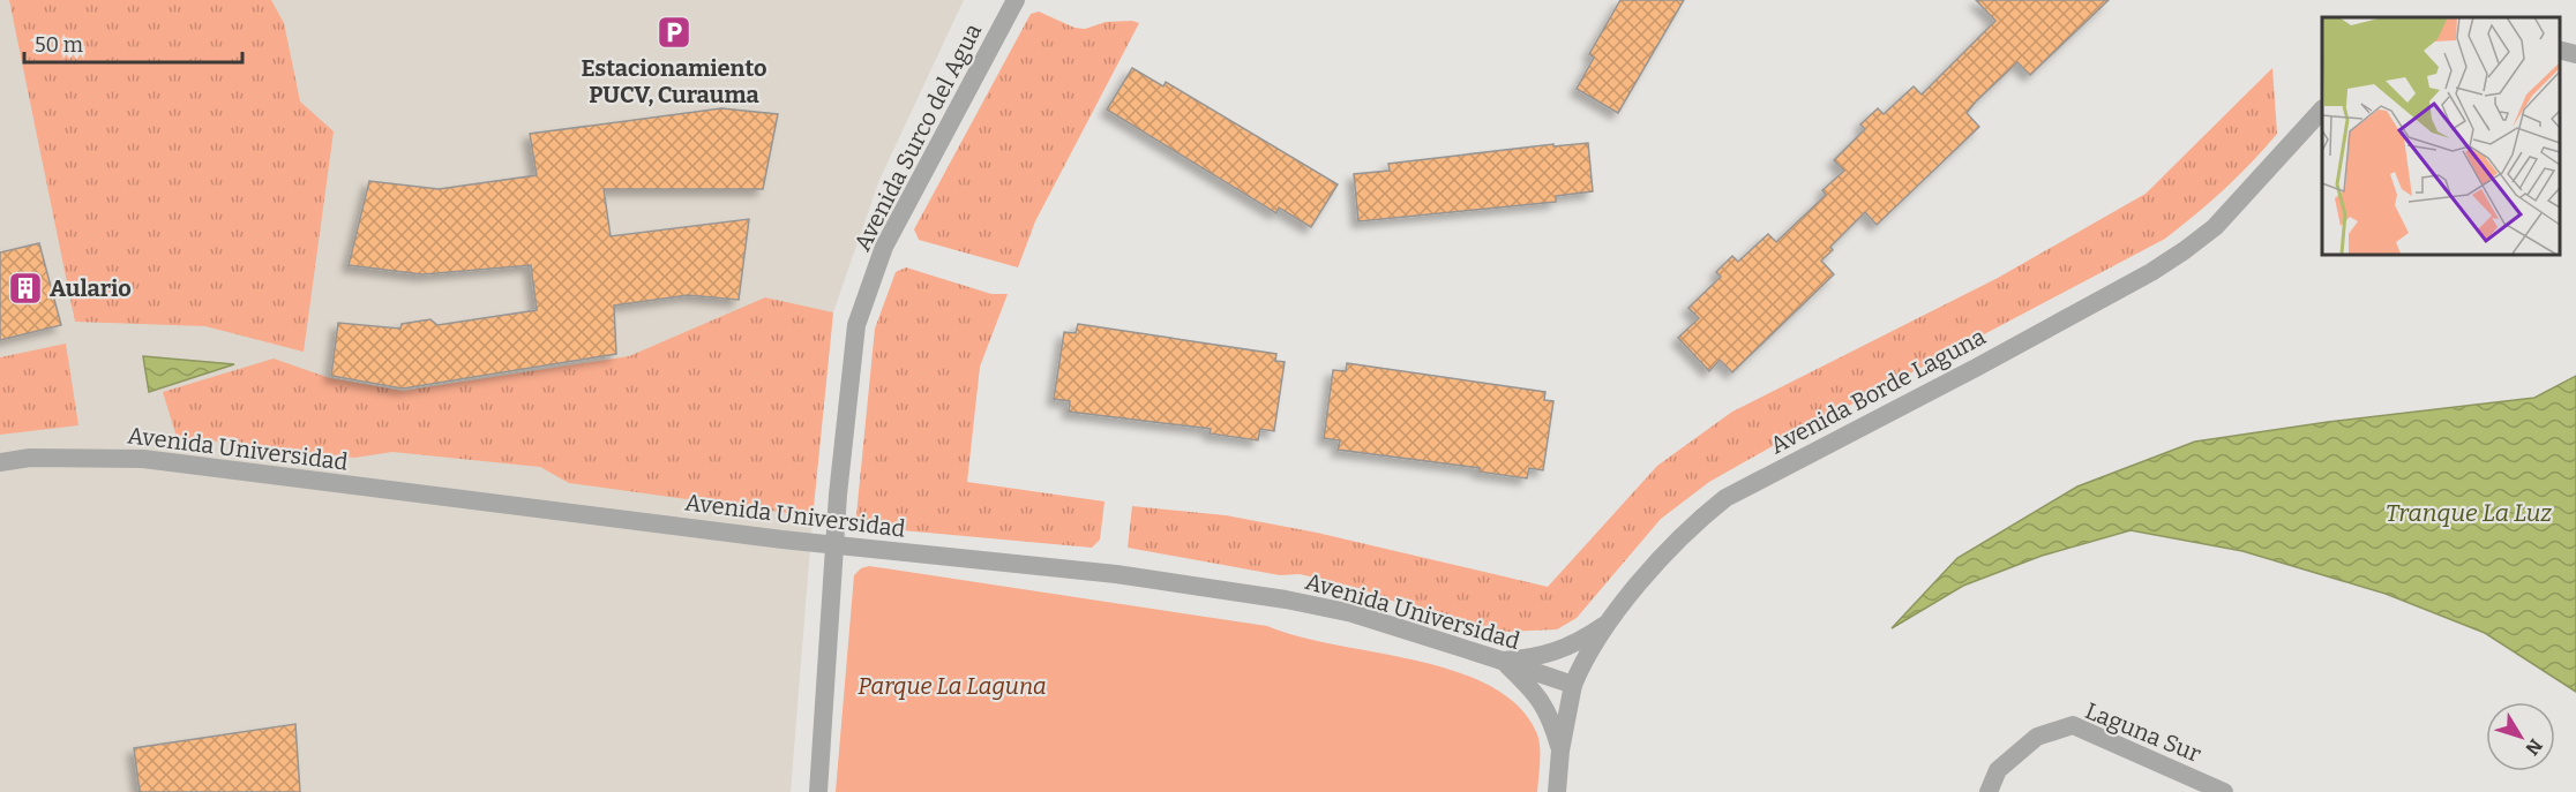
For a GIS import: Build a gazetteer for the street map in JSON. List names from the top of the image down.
{
  "streets": {
    "street": [
      "Avenida Surco del Agua",
      "Avenida Borde Laguna",
      "Avenida Universidad",
      "Laguna Sur"
    ]
  },
  "crossings": [
    ["Avenida Surco del Agua", "Avenida Universidad"],
    ["Avenida Borde Laguna", "Avenida Universidad"]
  ],
  "water": ["Tranque La Luz"],
  "parks": ["Parque La Laguna"],
  "places": {
    "parking": ["Estacionamiento PUCV, Curauma"],
    "building": ["Aulario"]
  },
  "scale_bar": "50 m",
  "north": "bottom right"
}
